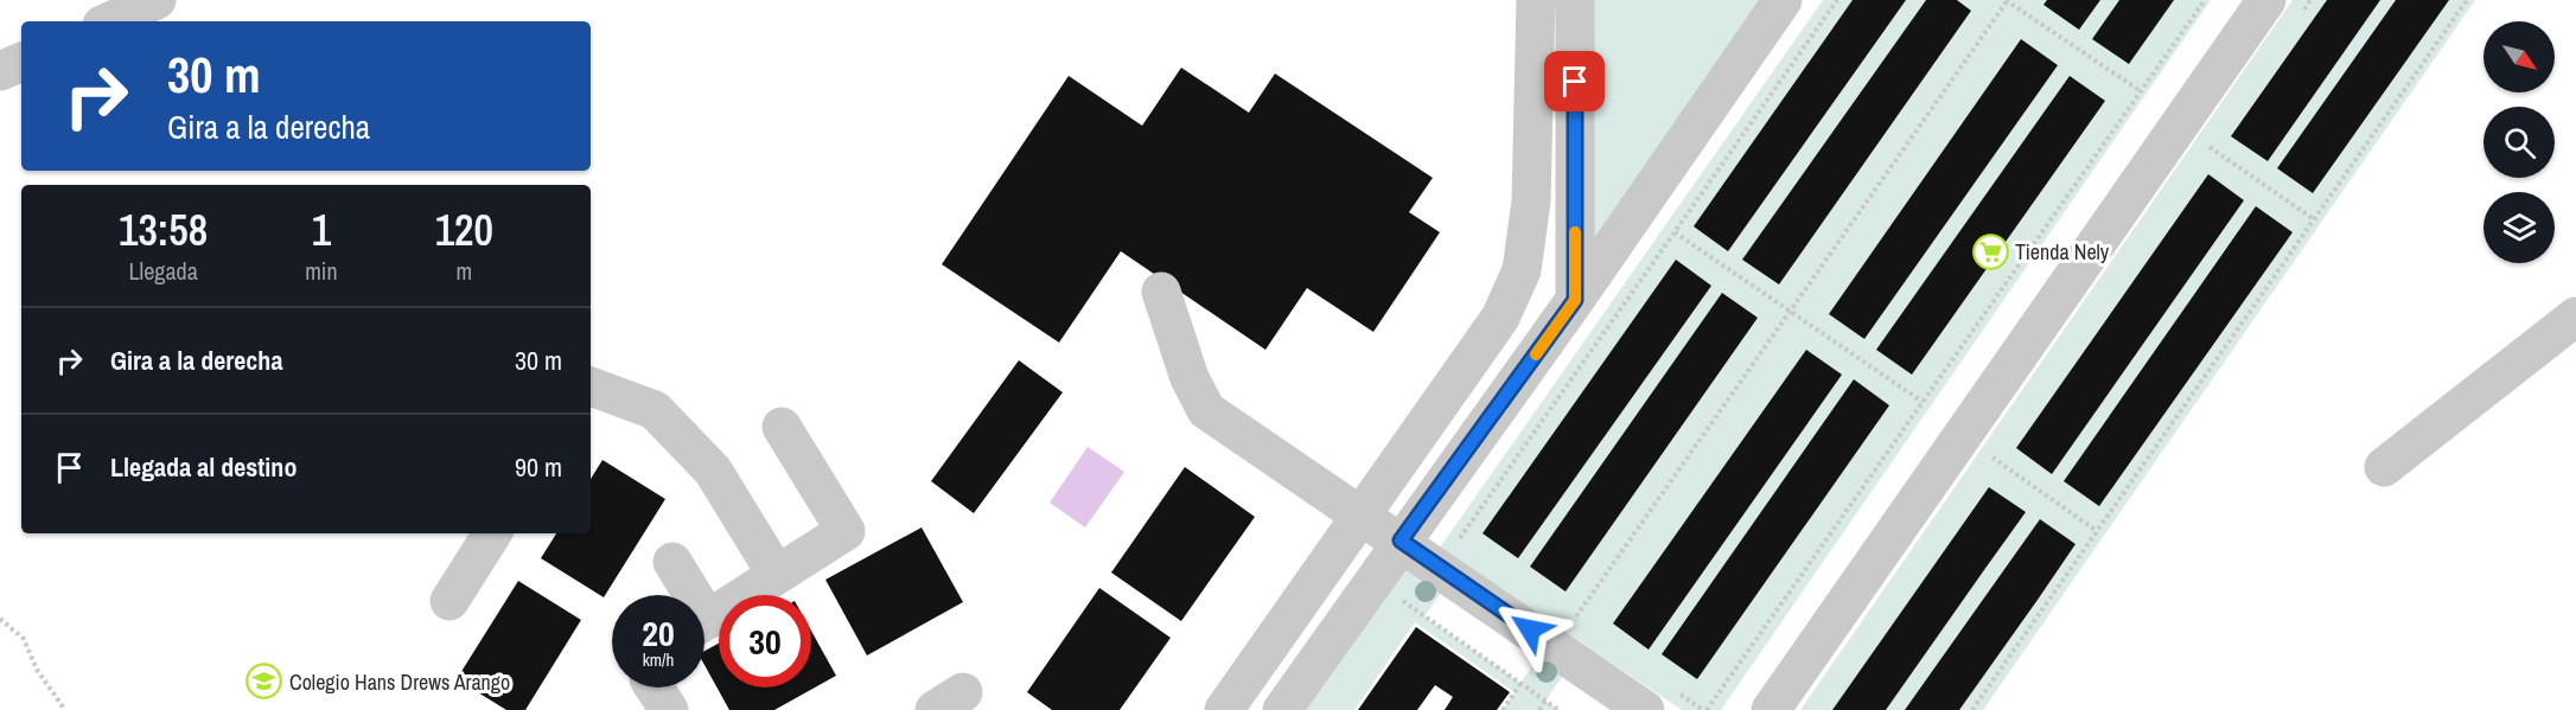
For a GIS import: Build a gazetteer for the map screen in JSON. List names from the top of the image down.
{
  "places": {
    "supermarket": ["Tienda Nely"],
    "school or university": ["Colegio Hans Drews Arango"]
  },
  "north": "bottom right",
  "page": {
    "turn": ["30 m", "Gira a la derecha"],
    "eta": [
      "13:58",
      "Llegada",
      "1",
      "min",
      "120",
      "m"
    ],
    "list": [
      {
        "name": "Gira a la derecha",
        "value": "30 m"
      },
      {
        "name": "Llegada al destino",
        "value": "90 m"
      }
    ],
    "speed": "20 km/h",
    "limit": "30"
  }
}
